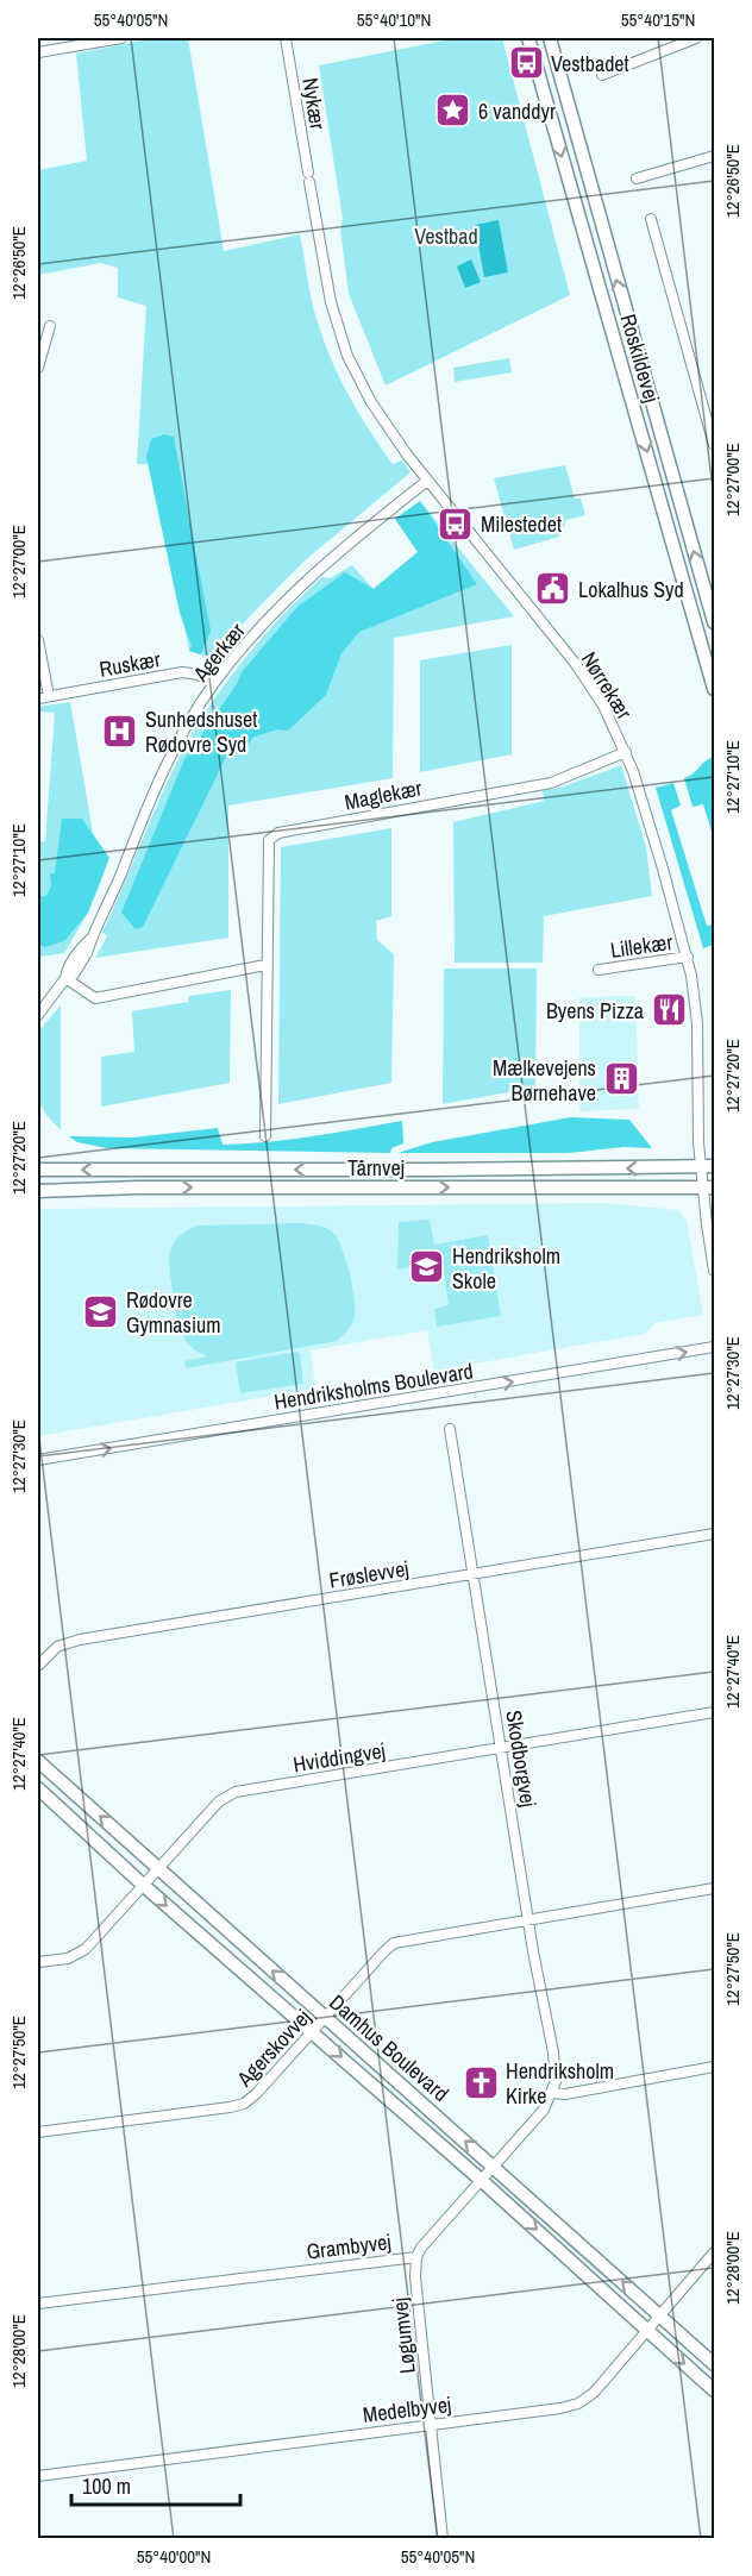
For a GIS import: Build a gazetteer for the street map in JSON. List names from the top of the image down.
{
  "streets": {
    "street": [
      "Nykær",
      "Roskildevej",
      "Agerkær",
      "Ruskær",
      "Nørrekær",
      "Maglekær",
      "Lillekær",
      "Tårnvej",
      "Hendriksholms Boulevard",
      "Frøslevvej",
      "Hviddingvej",
      "Skodborgvej",
      "Agerskovvej",
      "Damhus Boulevard",
      "Grambyvej",
      "Løgumvej",
      "Medelbyvej"
    ]
  },
  "crossings": [
    ["Nykær", "Nørrekær"],
    ["Agerkær", "Ruskær"],
    ["Agerkær", "Nørrekær"],
    ["Nørrekær", "Maglekær"],
    ["Nørrekær", "Lillekær"],
    ["Nørrekær", "Tårnvej"],
    ["Frøslevvej", "Skodborgvej"],
    ["Hviddingvej", "Skodborgvej"],
    ["Hviddingvej", "Damhus Boulevard"],
    ["Skodborgvej", "Agerskovvej"],
    ["Skodborgvej", "Grambyvej"],
    ["Agerskovvej", "Damhus Boulevard"],
    ["Damhus Boulevard", "Grambyvej"],
    ["Damhus Boulevard", "Medelbyvej"],
    ["Grambyvej", "Løgumvej"],
    ["Løgumvej", "Medelbyvej"]
  ],
  "one_way": ["Hendriksholms Boulevard"],
  "parks": ["Vestbad"],
  "places": {
    "bus stop": ["Vestbadet", "Milestedet"],
    "place": ["6 vanddyr"],
    "public building": ["Lokalhus Syd"],
    "hospital": ["Sunhedshuset Rødovre Syd"],
    "restaurant": ["Byens Pizza"],
    "building": ["Mælkevejens Børnehave"],
    "school or university": ["Hendriksholm Skole", "Rødovre Gymnasium"],
    "church": ["Hendriksholm Kirke"]
  },
  "scale_bar": "100 m",
  "coordinates": [
    "55°40'05\"N",
    "55°40'10\"N",
    "55°40'15\"N",
    "12°26'50\"E",
    "12°27'00\"E",
    "12°27'10\"E",
    "12°27'20\"E",
    "12°27'30\"E",
    "12°27'40\"E",
    "12°27'50\"E",
    "12°28'00\"E",
    "55°40'00\"N"
  ]
}
